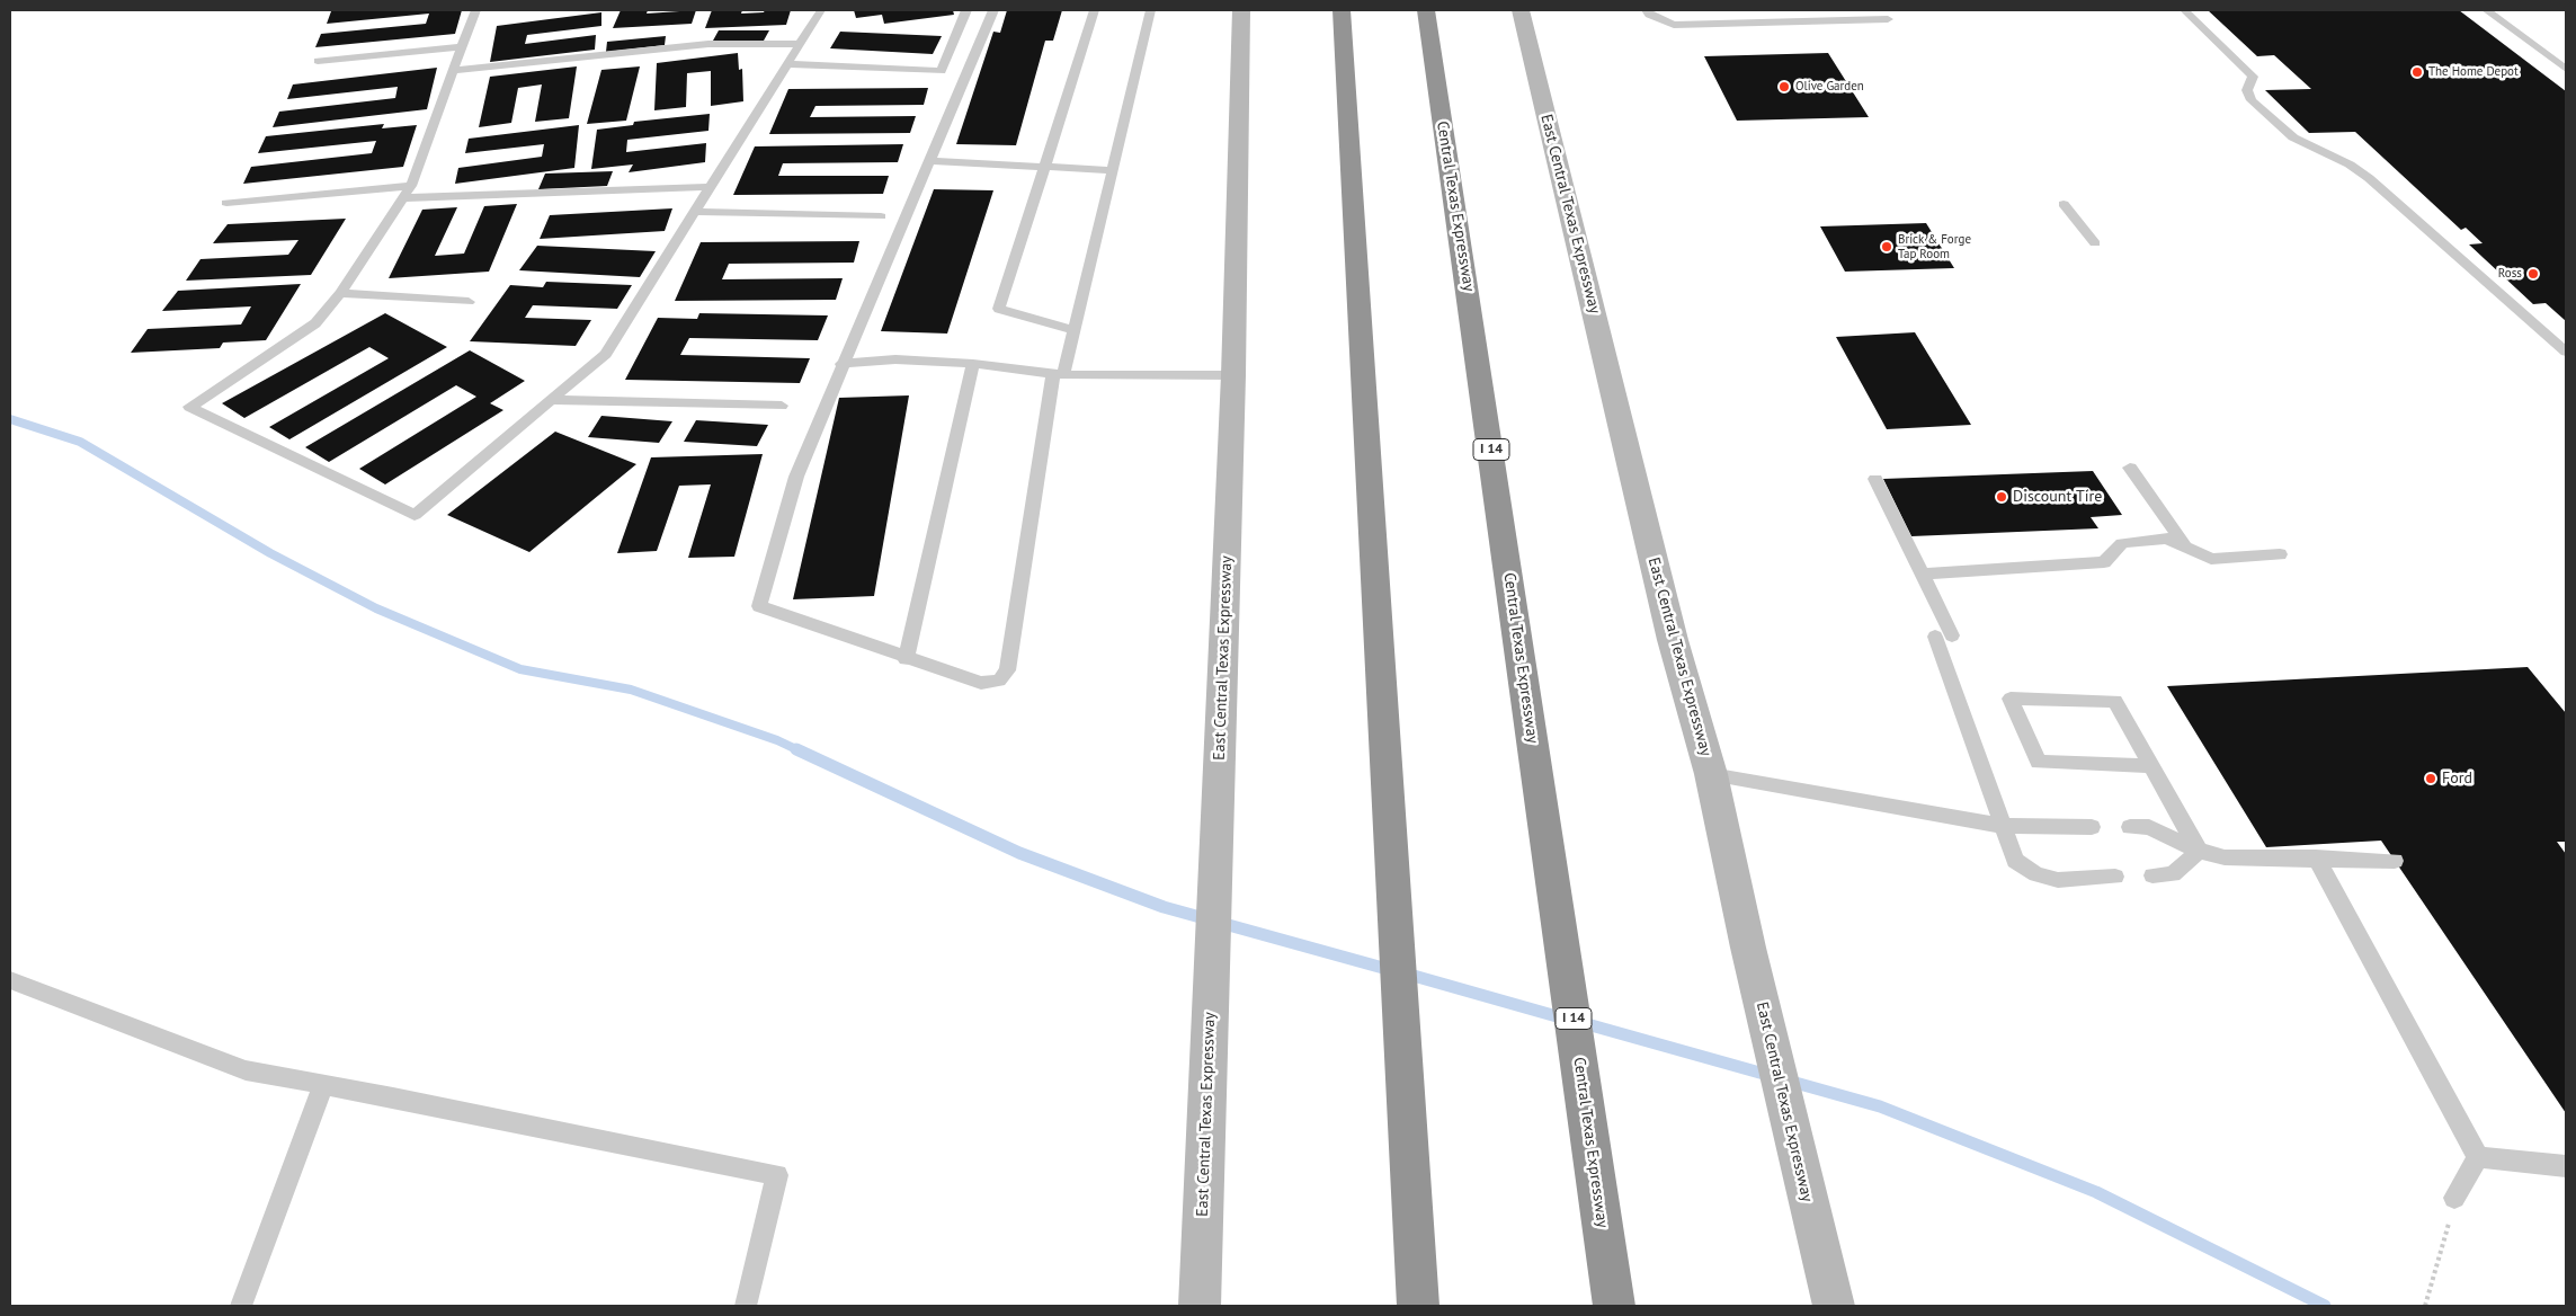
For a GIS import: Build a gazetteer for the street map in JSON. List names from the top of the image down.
{
  "streets": {
    "highway": ["Central Texas Expressway", "I 14"],
    "main road": ["East Central Texas Expressway"]
  },
  "places": [
    "The Home Depot",
    "Olive Garden",
    "Brick & Forge Tap Room",
    "Ross",
    "Discount Tire",
    "Ford"
  ]
}
